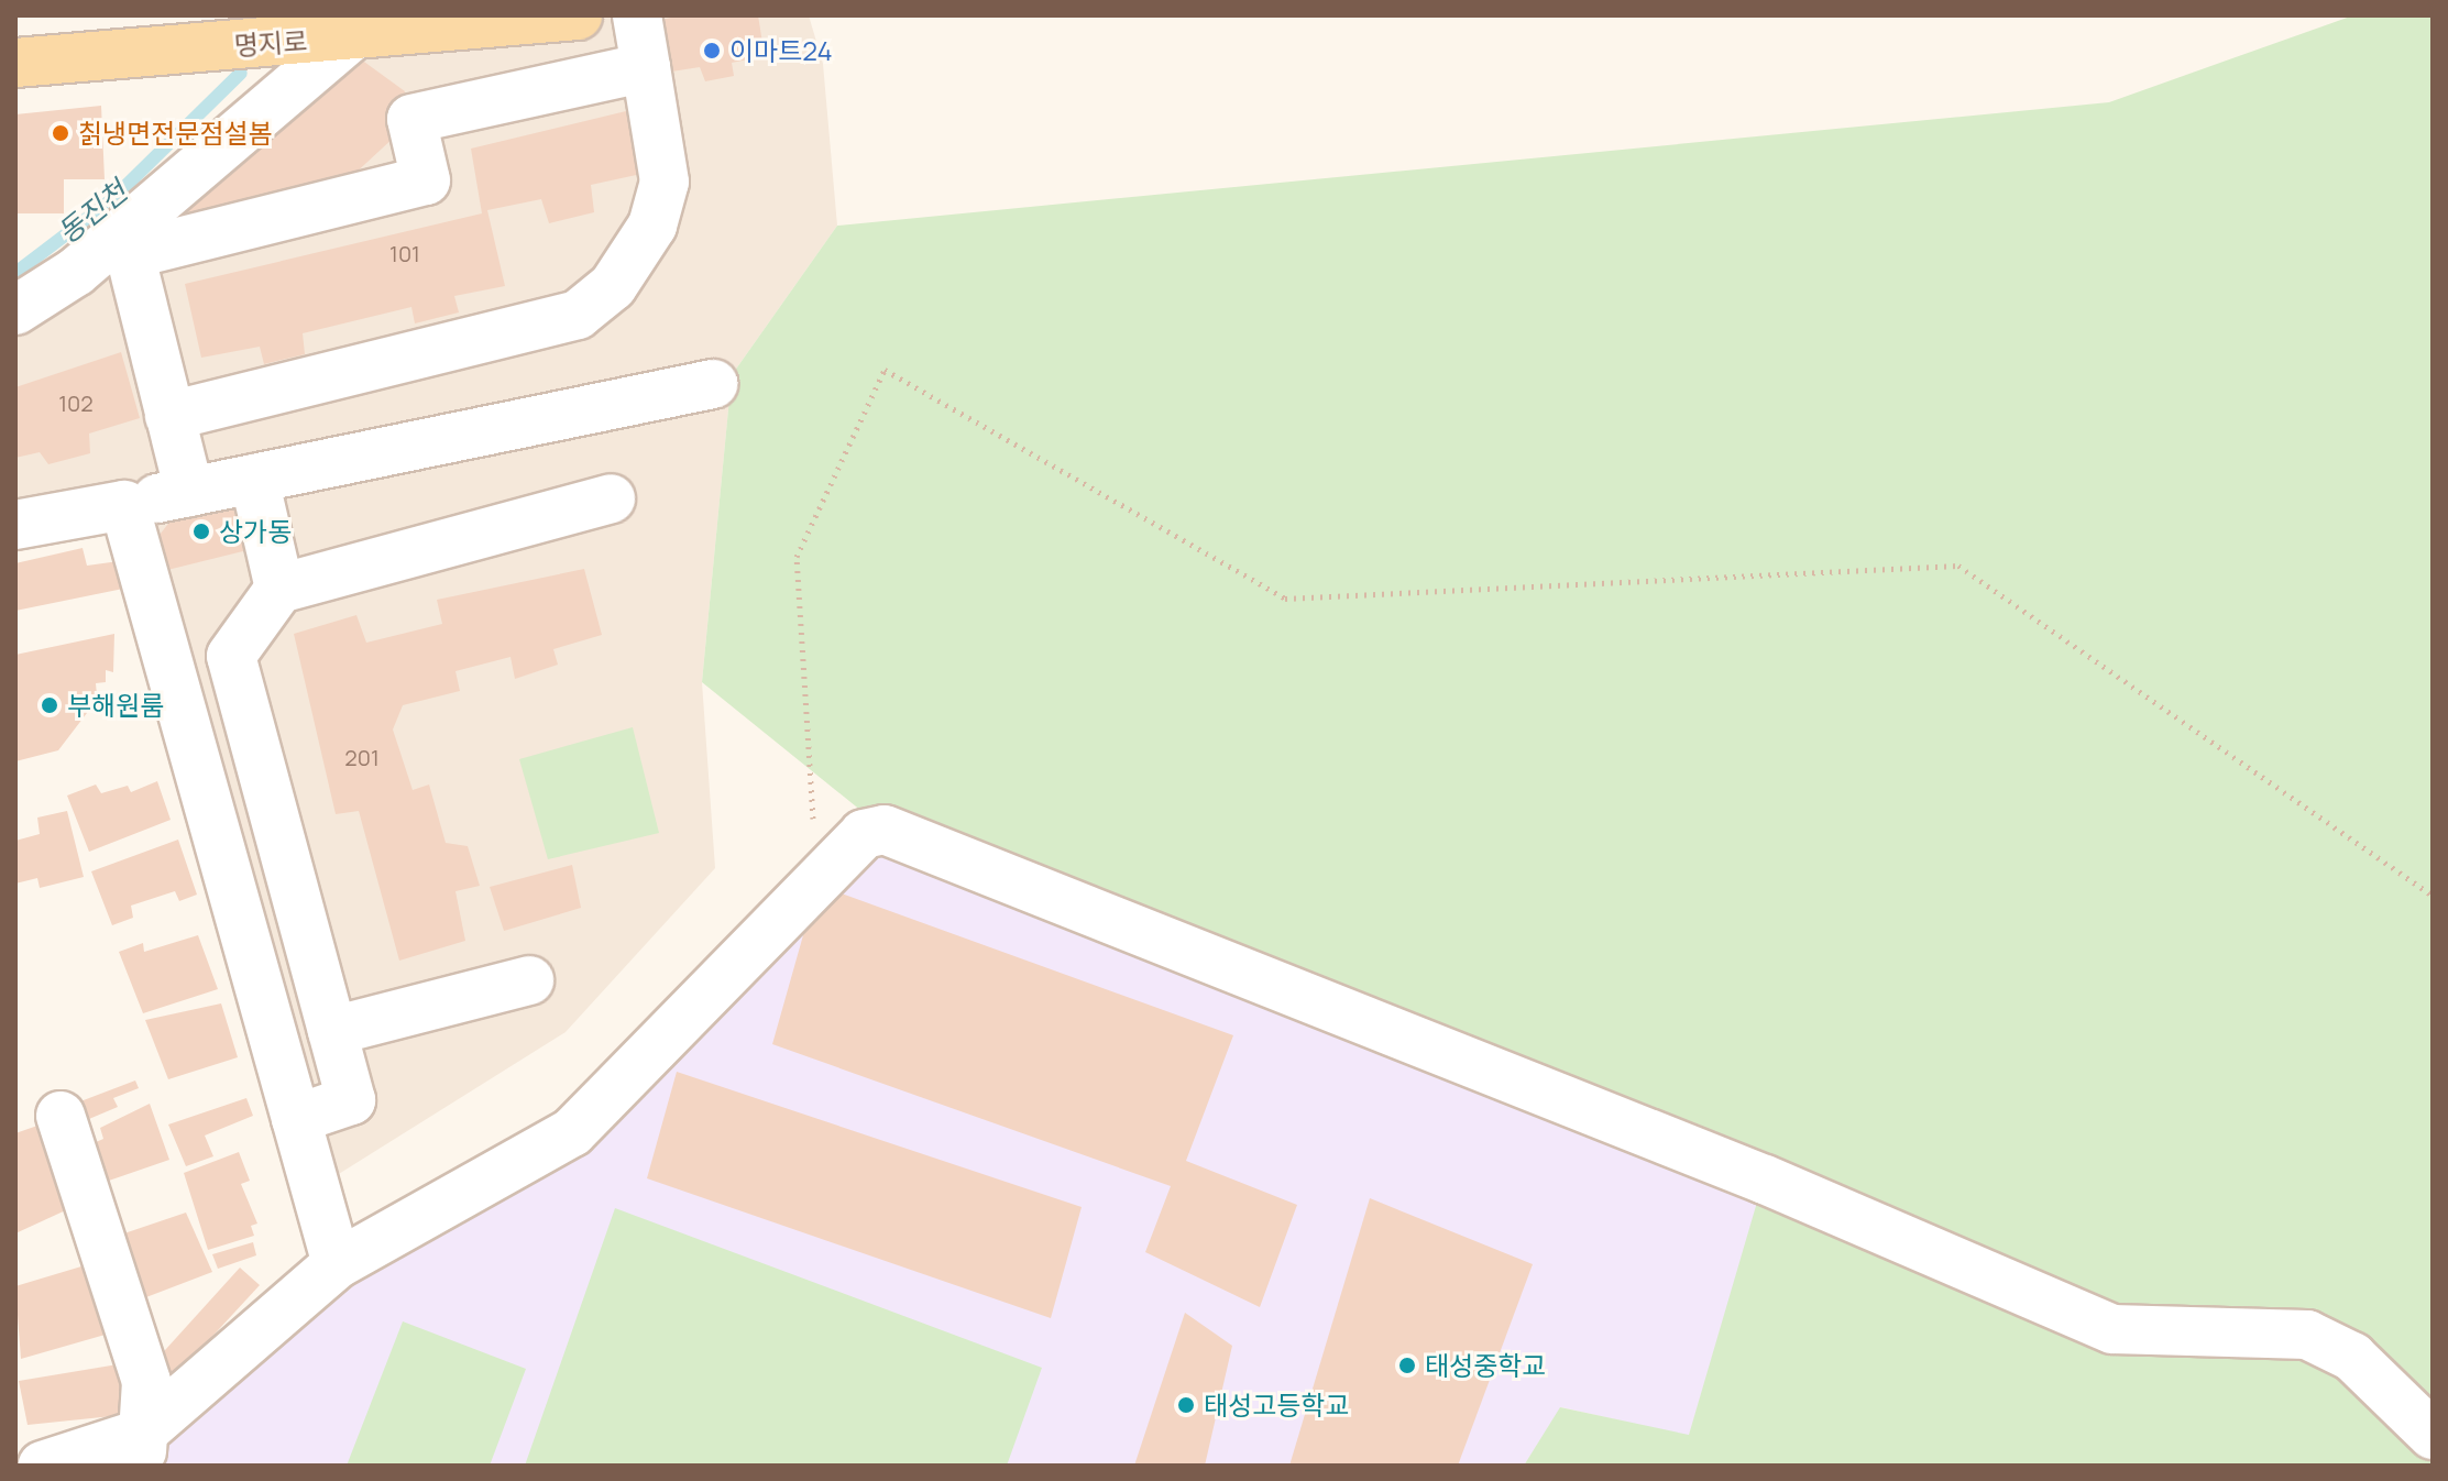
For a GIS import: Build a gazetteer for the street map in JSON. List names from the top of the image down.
{
  "streets": {
    "main road": ["명지로"]
  },
  "water": ["동진천"],
  "places": [
    "이마트24",
    "칡냉면전문점설봄",
    "상가동",
    "부해원룸",
    "태성중학교",
    "태성고등학교"
  ],
  "house_numbers": ["101", "102", "201"]
}
